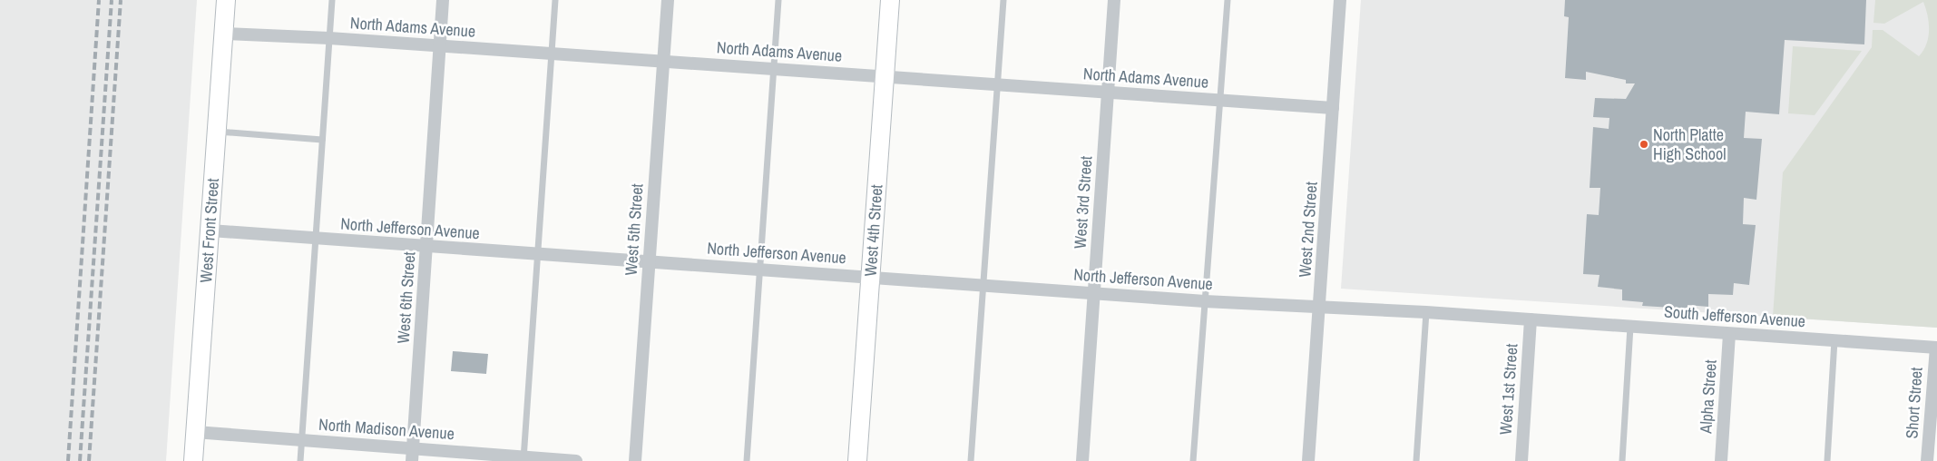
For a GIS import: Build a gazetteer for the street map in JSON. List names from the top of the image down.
{
  "streets": {
    "street": [
      "North Adams Avenue",
      "West 3rd Street",
      "North Jefferson Avenue",
      "West 5th Street",
      "West 2nd Street",
      "West Front Street",
      "West 4th Street",
      "West 6th Street",
      "South Jefferson Avenue",
      "West 1st Street",
      "Alpha Street",
      "Short Street",
      "North Madison Avenue"
    ]
  },
  "crossings": [
    ["North Adams Avenue", "West 3rd Street"],
    ["North Adams Avenue", "West 5th Street"],
    ["North Adams Avenue", "West 2nd Street"],
    ["North Adams Avenue", "West Front Street"],
    ["North Adams Avenue", "West 4th Street"],
    ["North Adams Avenue", "West 6th Street"],
    ["West 3rd Street", "North Jefferson Avenue"],
    ["North Jefferson Avenue", "West 5th Street"],
    ["North Jefferson Avenue", "West 2nd Street"],
    ["North Jefferson Avenue", "West Front Street"],
    ["North Jefferson Avenue", "West 4th Street"],
    ["North Jefferson Avenue", "West 6th Street"],
    ["North Jefferson Avenue", "South Jefferson Avenue"],
    ["North Jefferson Avenue", "West 1st Street"],
    ["West Front Street", "North Madison Avenue"],
    ["West 6th Street", "North Madison Avenue"],
    ["South Jefferson Avenue", "West 1st Street"],
    ["South Jefferson Avenue", "Alpha Street"],
    ["South Jefferson Avenue", "Short Street"]
  ],
  "places": ["North Platte High School"]
}
